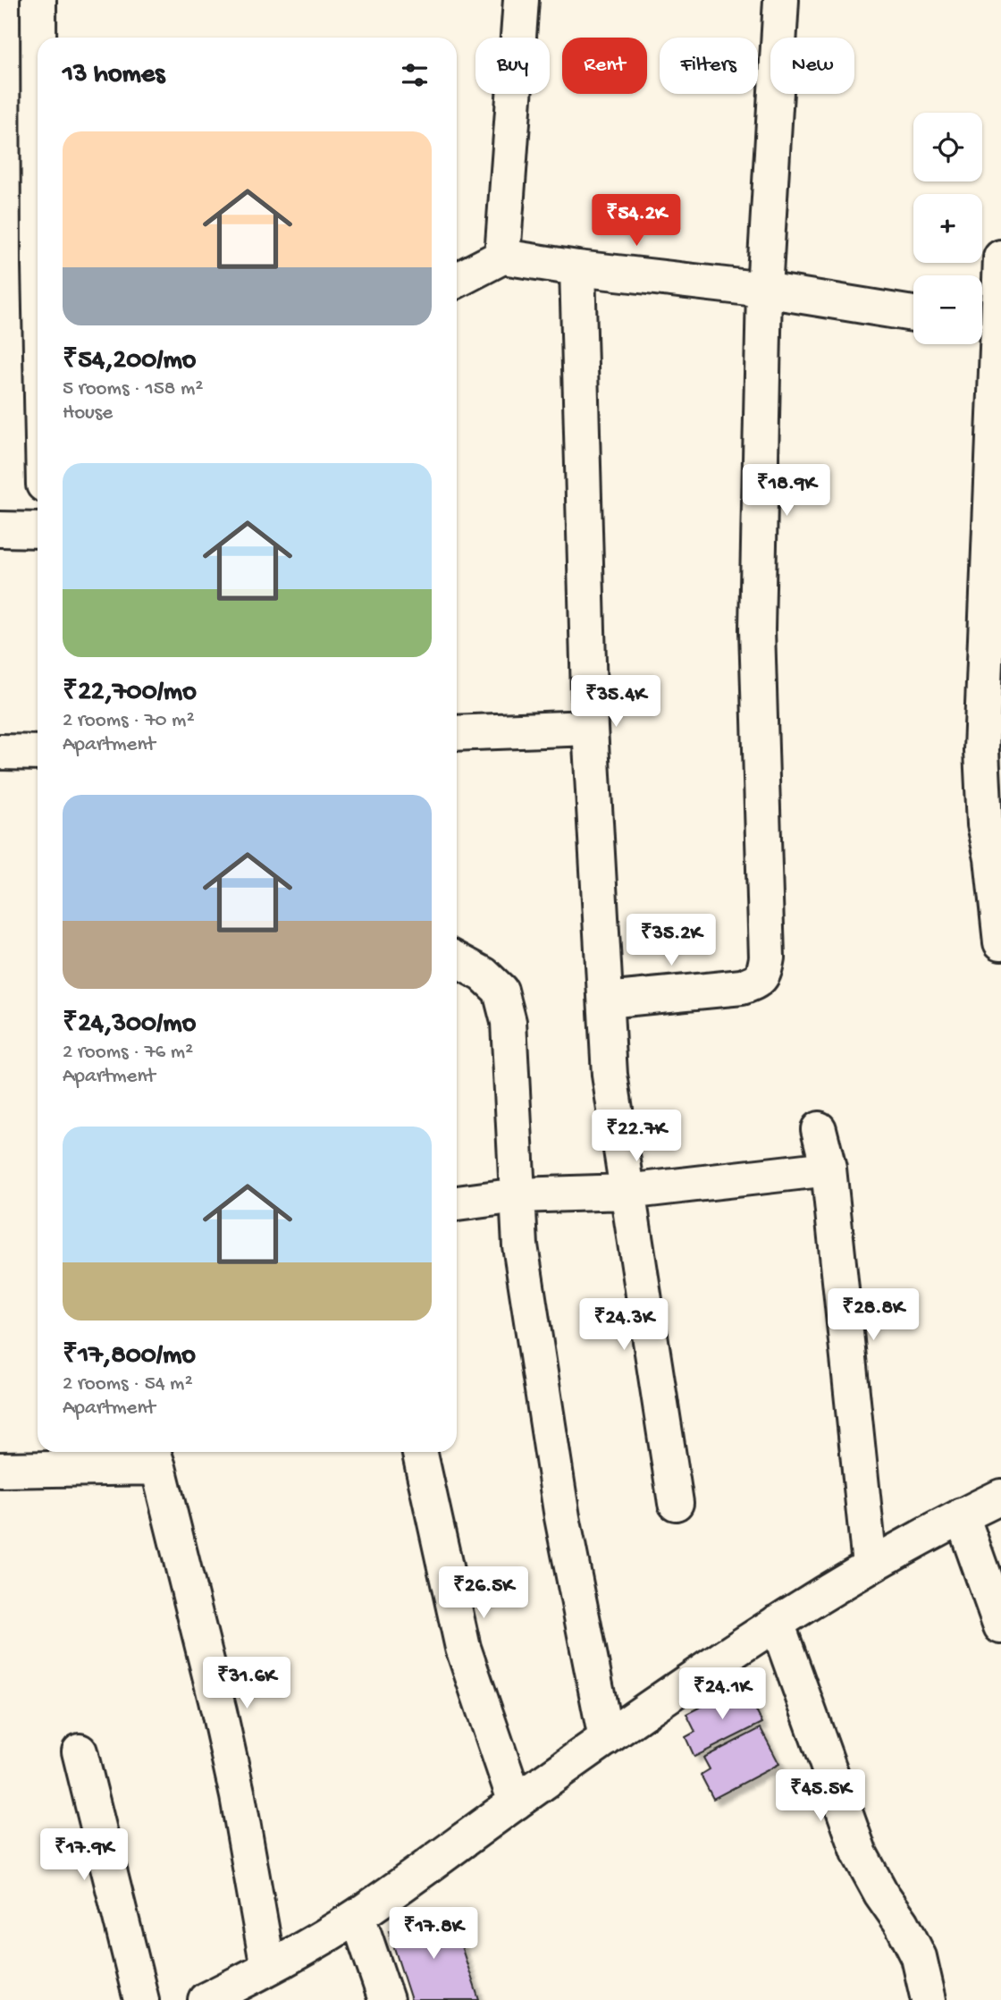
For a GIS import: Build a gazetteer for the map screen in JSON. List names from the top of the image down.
{
  "page": {
    "chip": [
      "Buy",
      "Rent",
      "Filters",
      "New"
    ],
    "heading": "13 homes",
    "map_buttons": ["+", "−"],
    "list": [
      {
        "name": "₹54,200/mo",
        "note": "5 rooms · 158 m² · House"
      },
      {
        "name": "₹22,700/mo",
        "note": "2 rooms · 70 m² · Apartment"
      },
      {
        "name": "₹24,300/mo",
        "note": "2 rooms · 76 m² · Apartment"
      },
      {
        "name": "₹17,800/mo",
        "note": "2 rooms · 54 m² · Apartment"
      }
    ],
    "price": [
      "₹54.2K",
      "₹18.9K",
      "₹35.4K",
      "₹35.2K",
      "₹22.7K",
      "₹28.8K",
      "₹24.3K",
      "₹26.5K",
      "₹31.6K",
      "₹24.1K",
      "₹45.5K",
      "₹17.9K",
      "₹17.8K"
    ]
  }
}
